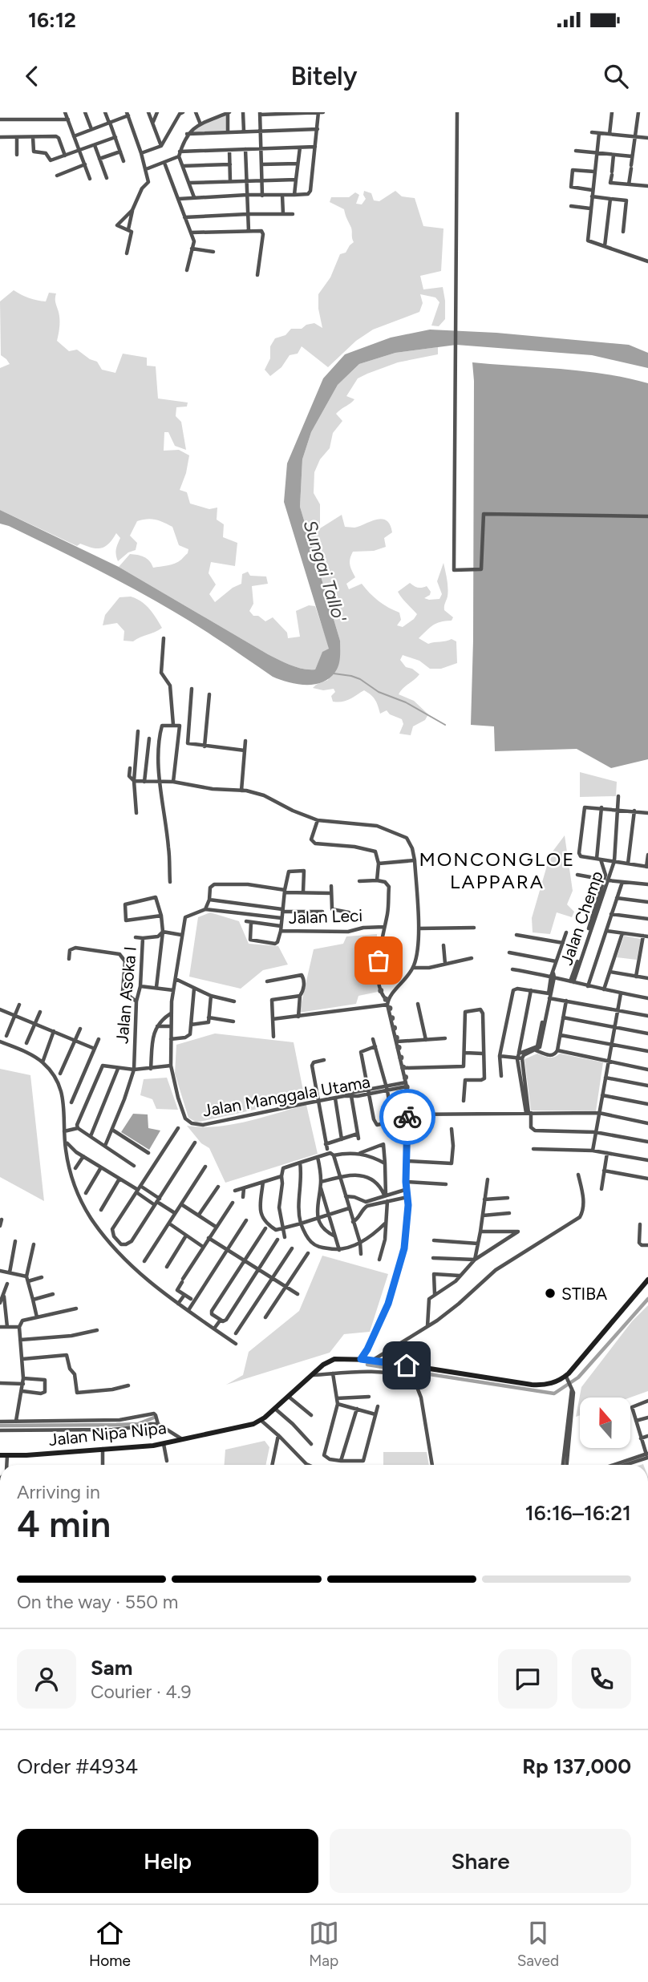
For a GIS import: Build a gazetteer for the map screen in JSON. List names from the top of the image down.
{
  "streets": {
    "street": [
      "Jalan Leci",
      "Jalan Chemp",
      "Jalan Asoka I",
      "Jalan Manggala Utama",
      "Jalan Nipa Nipa"
    ]
  },
  "districts": ["MONCONGLOE LAPPARA"],
  "water": ["Sungai Tallo'"],
  "places": ["STIBA"],
  "north": "top",
  "page": {
    "status": "16:12",
    "header": "Bitely",
    "heading": ["4 min", "Arriving in", "16:16–16:21"],
    "panel": [
      "Sam",
      "Courier · 4.9",
      "Order #4934",
      "Rp 137,000"
    ],
    "bar": "On the way · 550 m",
    "buttons": ["Help", "Share"],
    "tabs": ["Home", "Map", "Saved"]
  }
}
